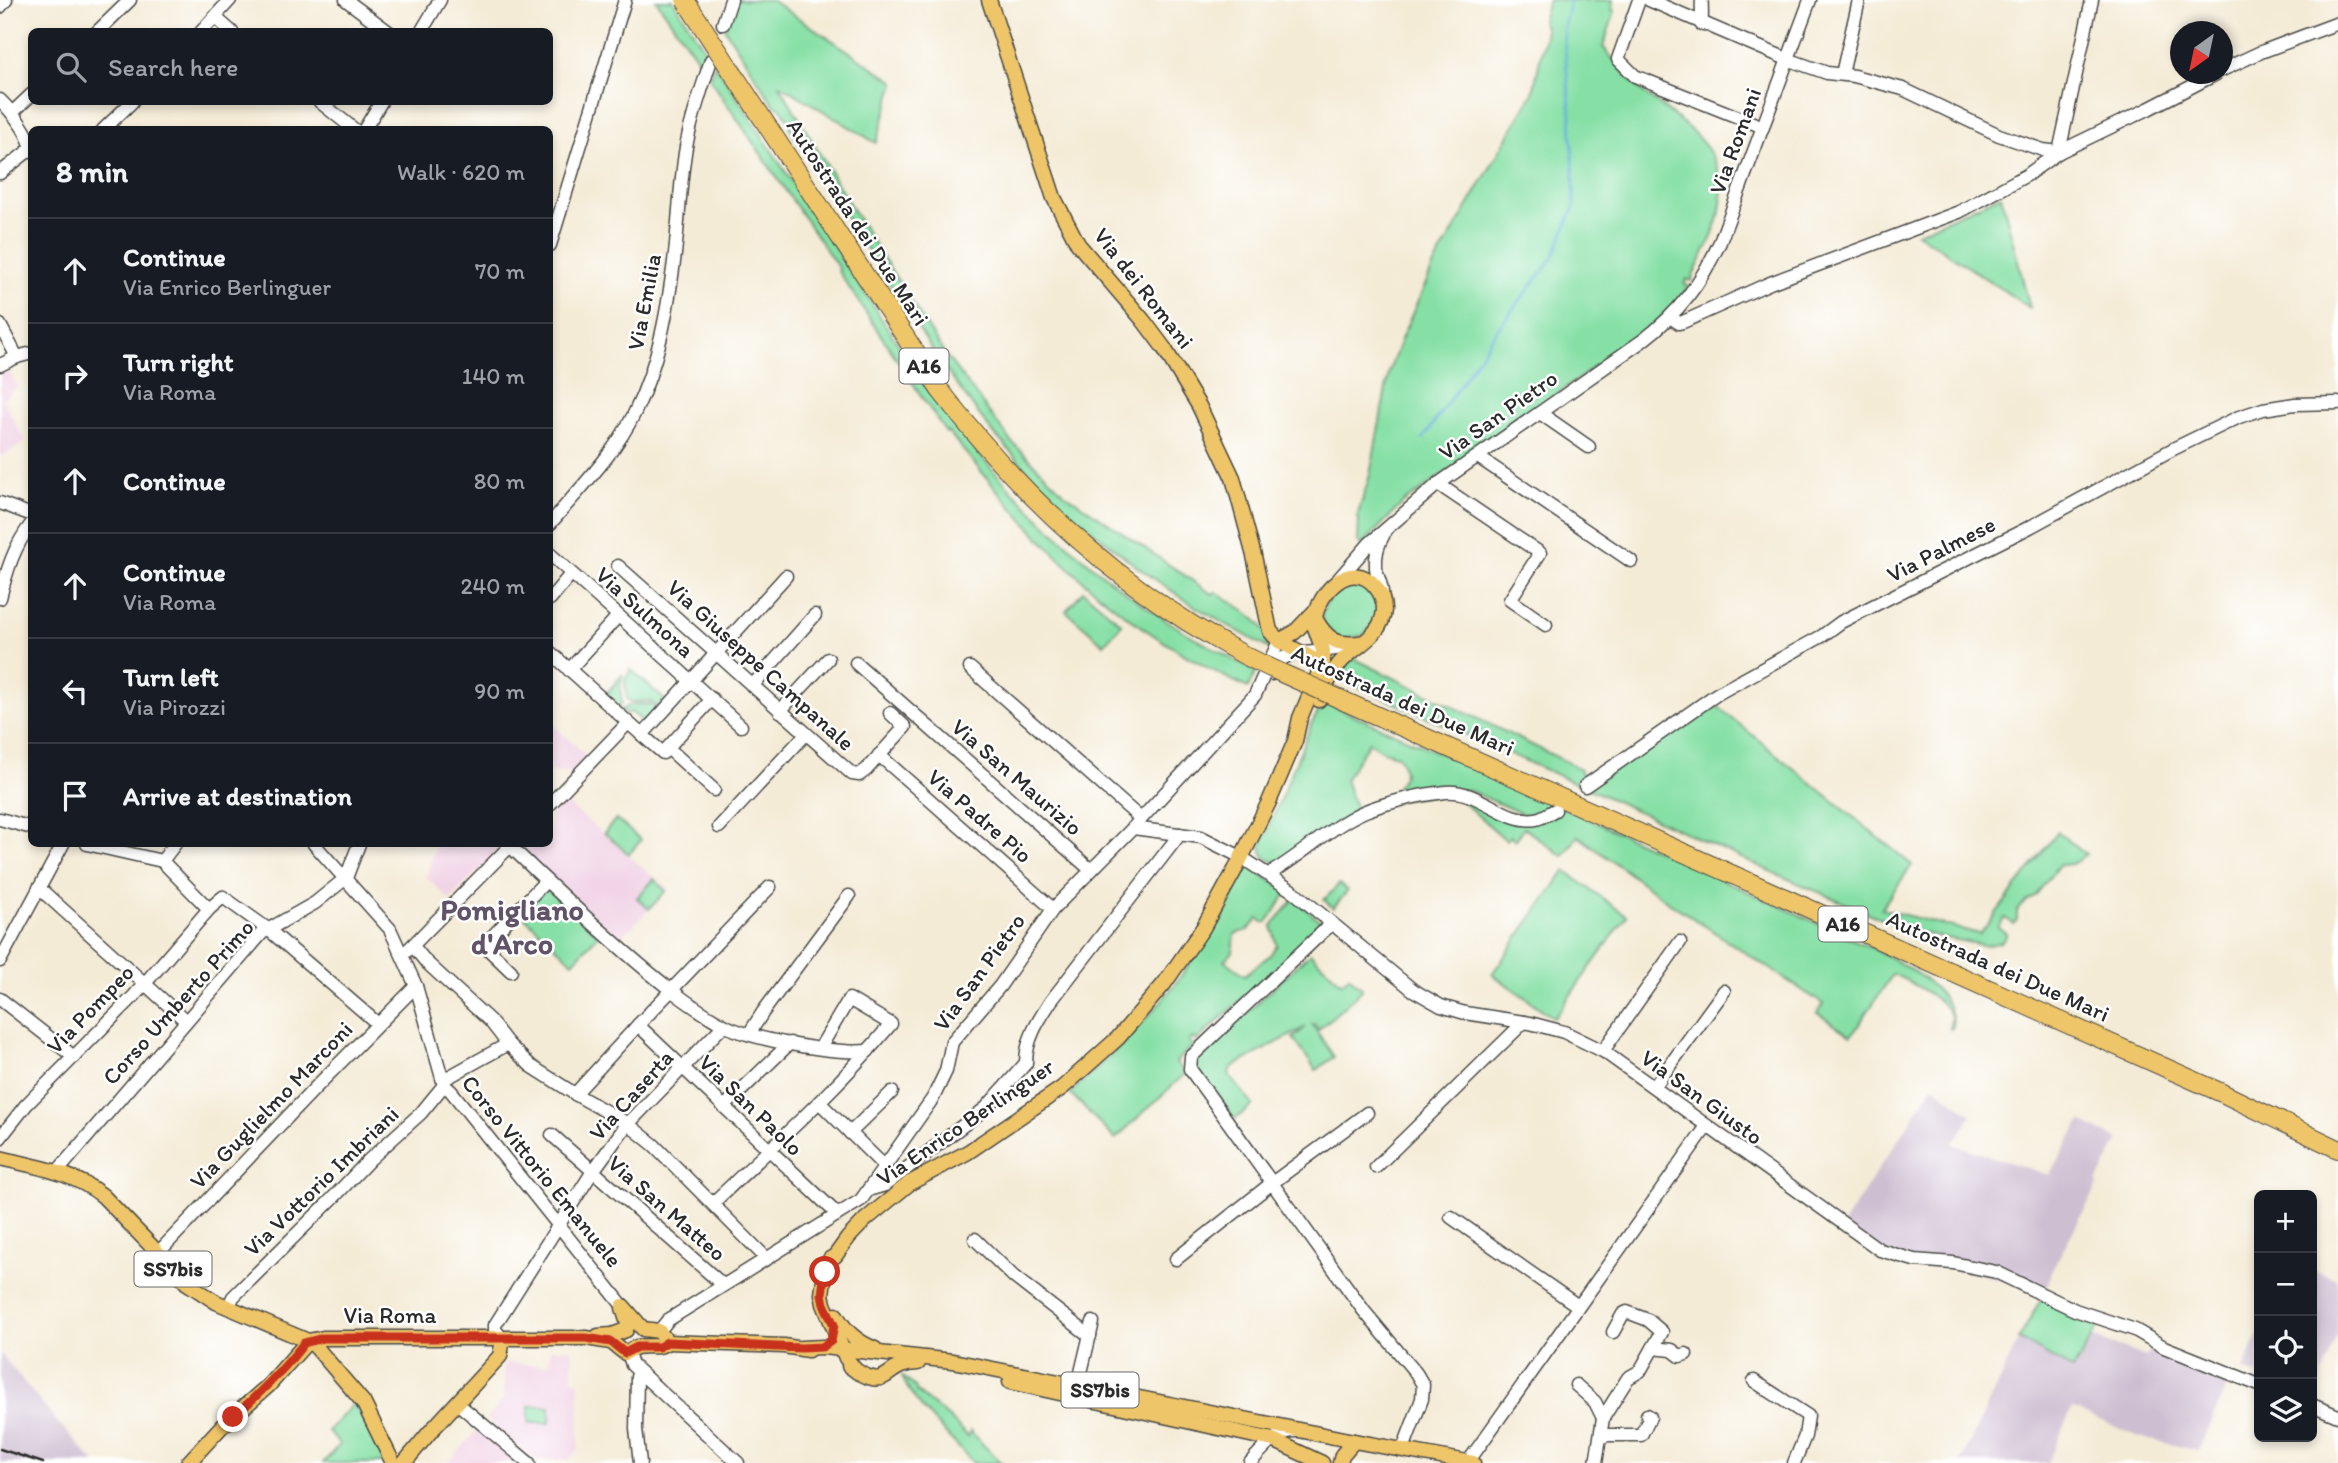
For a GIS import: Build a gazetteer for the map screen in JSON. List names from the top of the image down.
{
  "streets": {
    "highway": ["Autostrada dei Due Mari", "A16"],
    "main road": [
      "Via dei Romani",
      "Via San Pietro",
      "Via Enrico Berlinguer",
      "SS7bis",
      "Via Roma"
    ],
    "street": [
      "Via Romani",
      "Via Emilia",
      "Via Palmese",
      "Via Sulmona",
      "Via Giuseppe Campanale",
      "Via San Maurizio",
      "Via Padre Pio",
      "Corso Umberto Primo",
      "Via Pompeo",
      "Via Caserta",
      "Via San Giusto",
      "Via Guglielmo Marconi",
      "Via San Paolo",
      "Corso Vittorio Emanuele",
      "Via Vottorio Imbriani",
      "Via San Matteo"
    ]
  },
  "crossings": [
    ["Via Romani", "Via San Pietro"],
    ["Via dei Romani", "Via San Pietro"],
    ["Via San Pietro", "Via San Maurizio"],
    ["Via San Pietro", "Via Padre Pio"],
    ["Via San Pietro", "Via San Giusto"],
    ["Via San Pietro", "Via San Paolo"],
    ["Via San Pietro", "Via Enrico Berlinguer"],
    ["Via San Pietro", "Via San Matteo"],
    ["Via San Pietro", "SS7bis"],
    ["Via Sulmona", "Via Giuseppe Campanale"],
    ["Via Giuseppe Campanale", "Via San Maurizio"],
    ["Via Giuseppe Campanale", "Via Padre Pio"],
    ["Corso Umberto Primo", "Corso Vittorio Emanuele"],
    ["Corso Umberto Primo", "Via Roma"],
    ["Via Caserta", "Via San Paolo"],
    ["Via Caserta", "Corso Vittorio Emanuele"],
    ["Via Caserta", "Via San Matteo"],
    ["Via Caserta", "Via Roma"],
    ["Via San Giusto", "Via Enrico Berlinguer"],
    ["Via Guglielmo Marconi", "Corso Vittorio Emanuele"],
    ["Via Guglielmo Marconi", "Via Roma"],
    ["Via Enrico Berlinguer", "SS7bis"],
    ["Corso Vittorio Emanuele", "Via Vottorio Imbriani"],
    ["Corso Vittorio Emanuele", "SS7bis"],
    ["Via Vottorio Imbriani", "Via Roma"],
    ["SS7bis", "Via Roma"]
  ],
  "districts": ["Pomigliano d'Arco"],
  "north": "bottom left",
  "page": {
    "search": "Search here",
    "heading": ["8 min", "Walk · 620 m"],
    "list": [
      ["Continue", "Via Enrico Berlinguer", "70 m"],
      ["Turn right", "Via Roma", "140 m"],
      ["Continue", "80 m"],
      ["Continue", "Via Roma", "240 m"],
      ["Turn left", "Via Pirozzi", "90 m"],
      "Arrive at destination"
    ],
    "map_buttons": ["+", "−"]
  }
}
